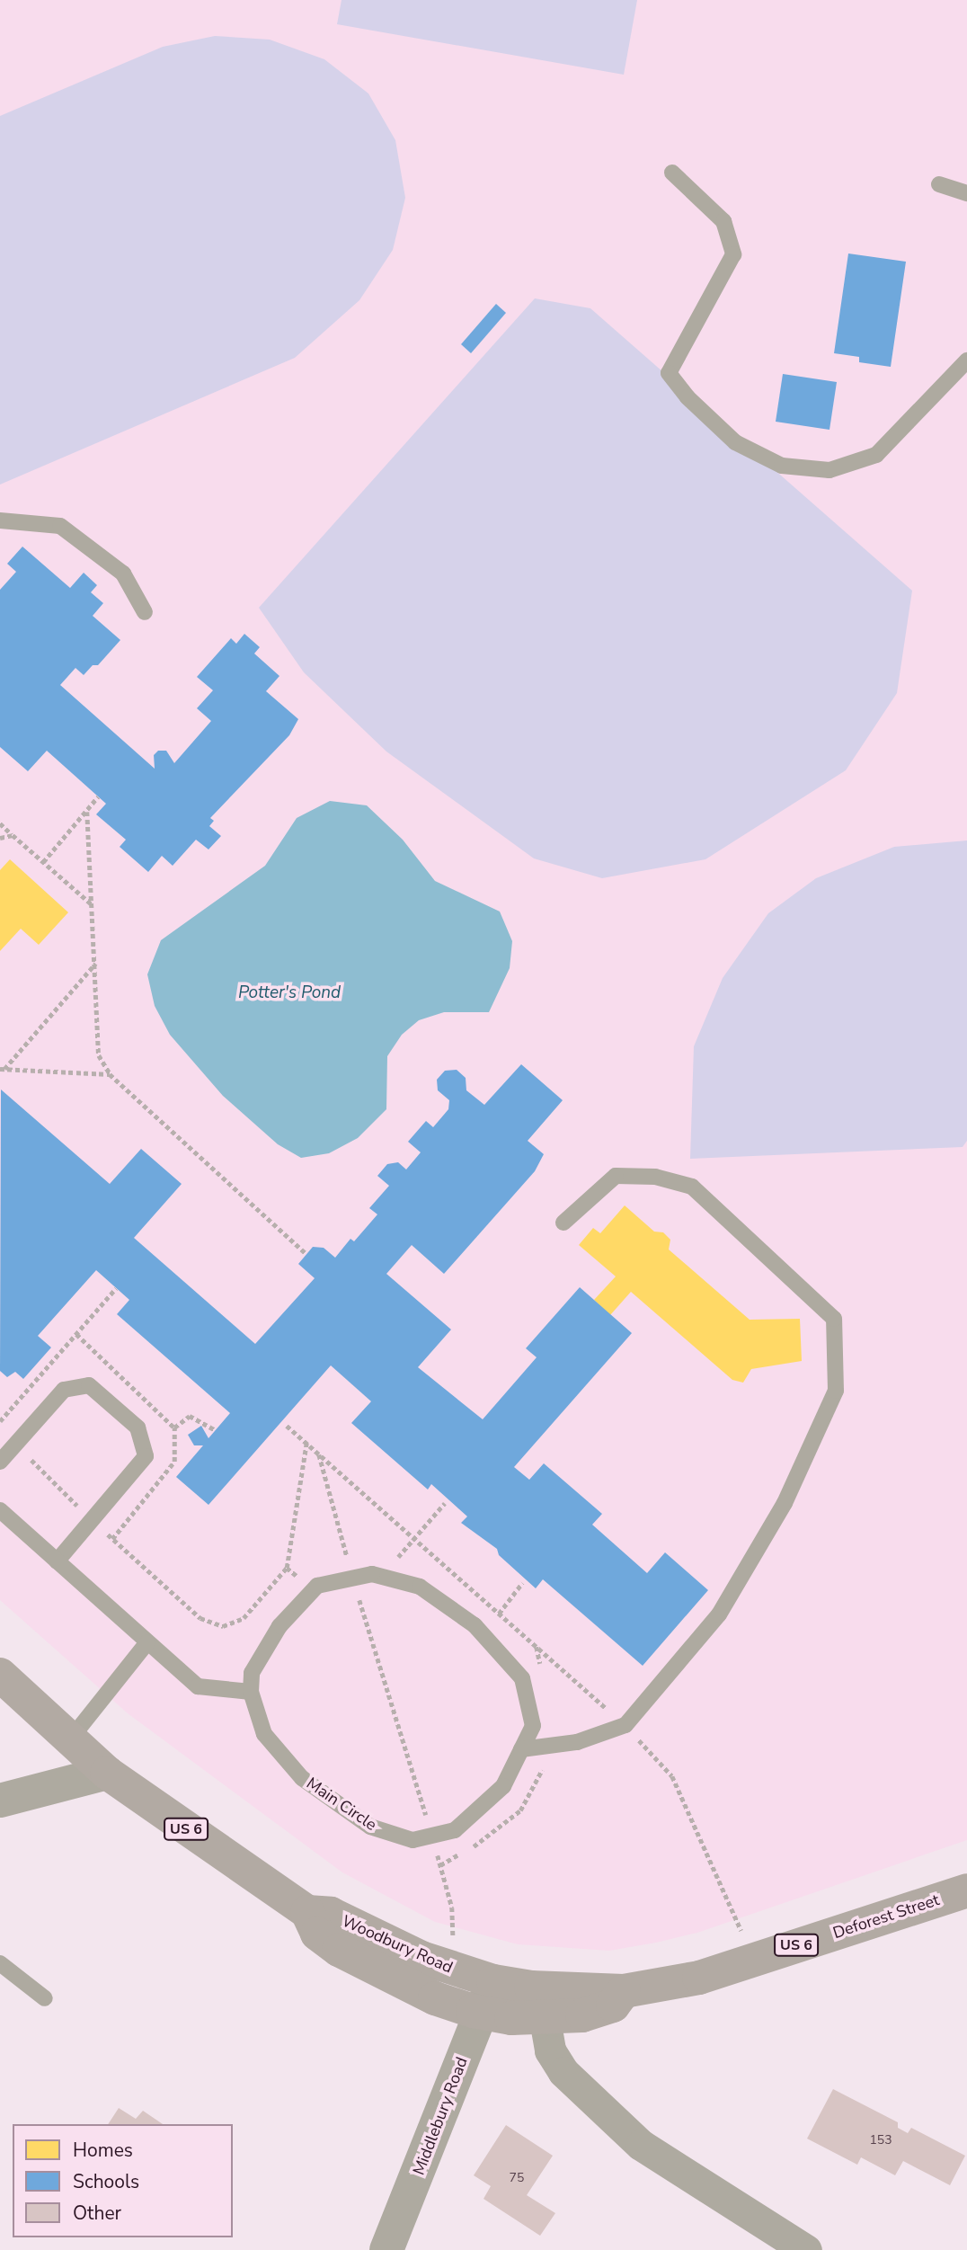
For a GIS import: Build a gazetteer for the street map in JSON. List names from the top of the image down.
{
  "streets": {
    "main road": ["US 6", "Deforest Street", "Woodbury Road"],
    "street": ["Middlebury Road"],
    "lane": ["Main Circle"]
  },
  "crossings": [
    ["Deforest Street", "Woodbury Road"],
    ["Woodbury Road", "Middlebury Road"]
  ],
  "water": ["Potter's Pond"],
  "house_numbers": ["153", "75"],
  "legend": ["Homes", "Schools", "Other"]
}
